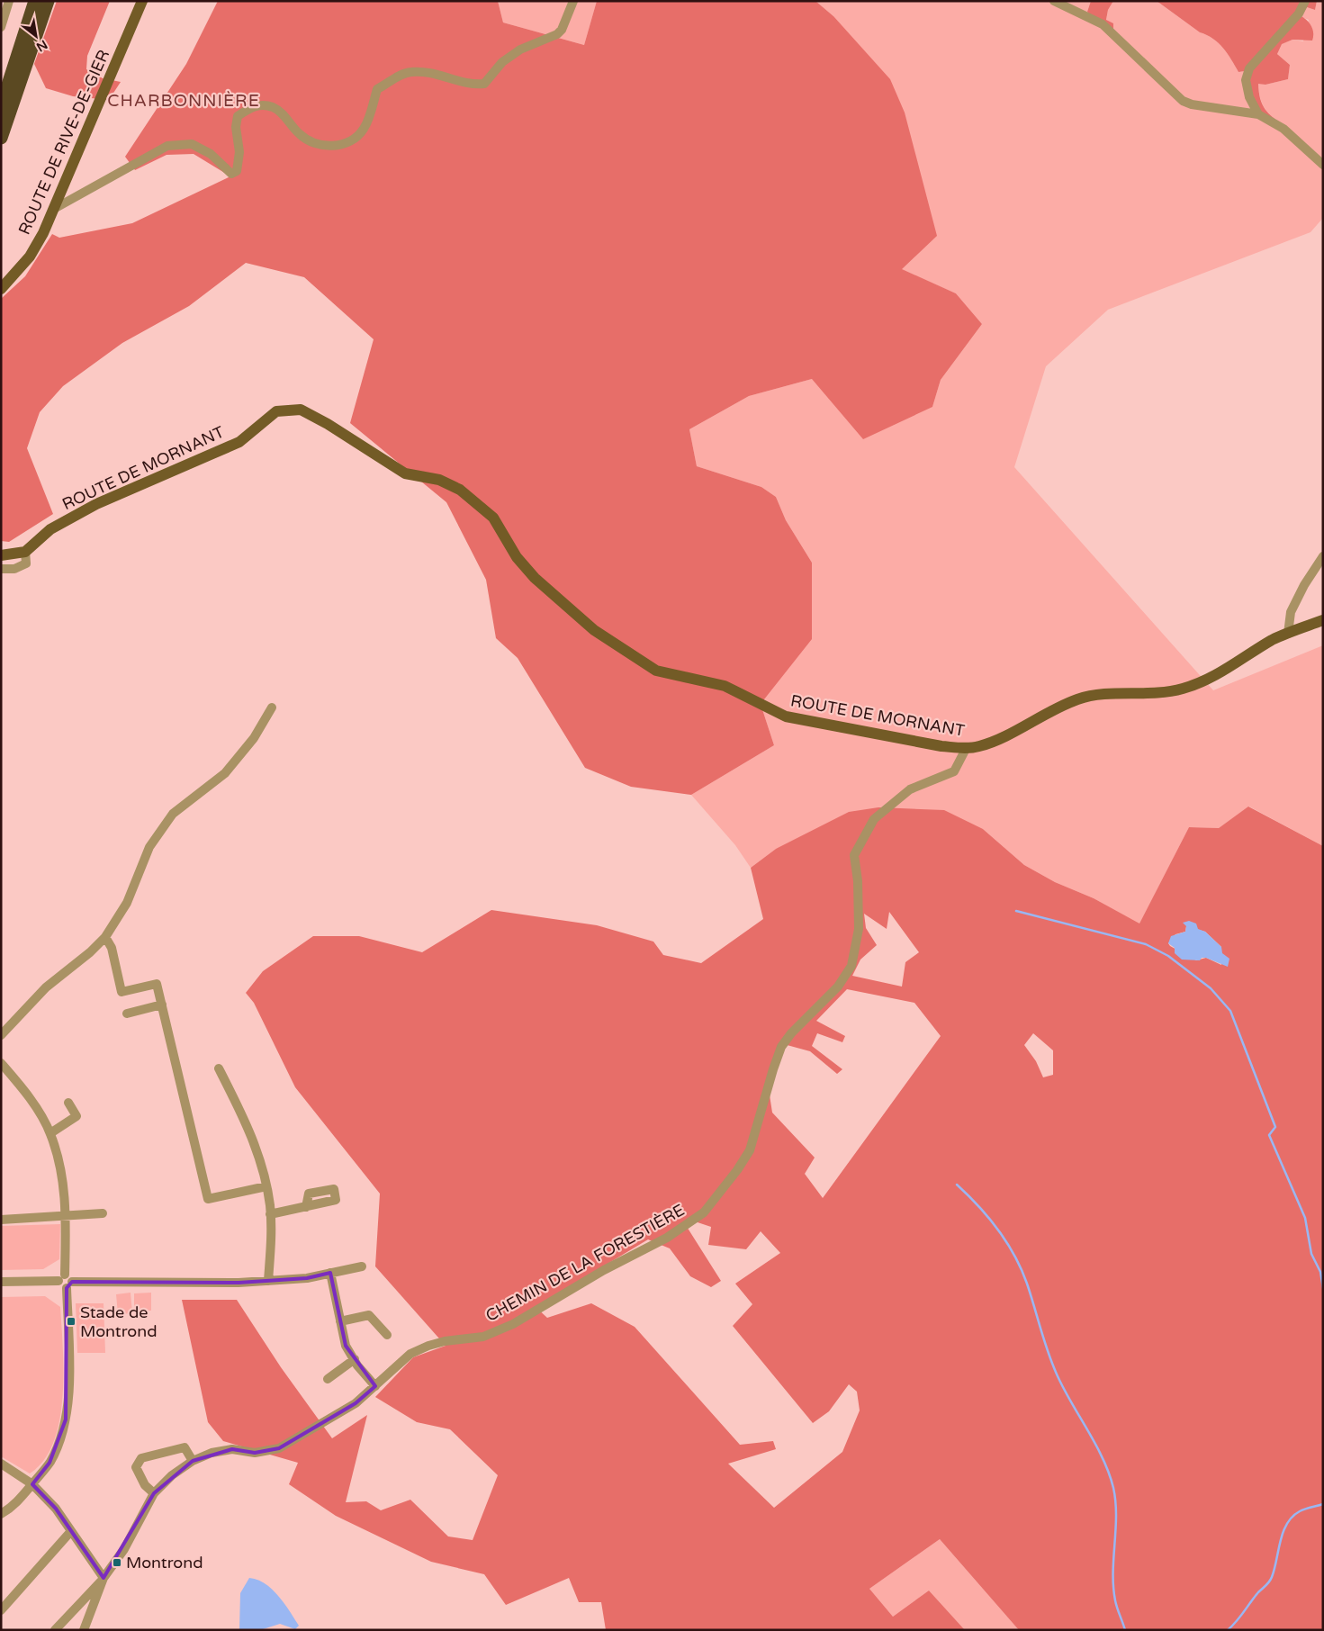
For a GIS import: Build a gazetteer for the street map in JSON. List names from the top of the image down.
{
  "streets": {
    "main road": ["ROUTE DE RIVE-DE-GIER", "ROUTE DE MORNANT"],
    "street": ["CHEMIN DE LA FORESTIÈRE"]
  },
  "crossings": [
    ["ROUTE DE MORNANT", "CHEMIN DE LA FORESTIÈRE"]
  ],
  "districts": ["CHARBONNIÈRE"],
  "places": {
    "transit": ["Stade de Montrond", "Montrond"]
  },
  "north": "bottom right"
}
